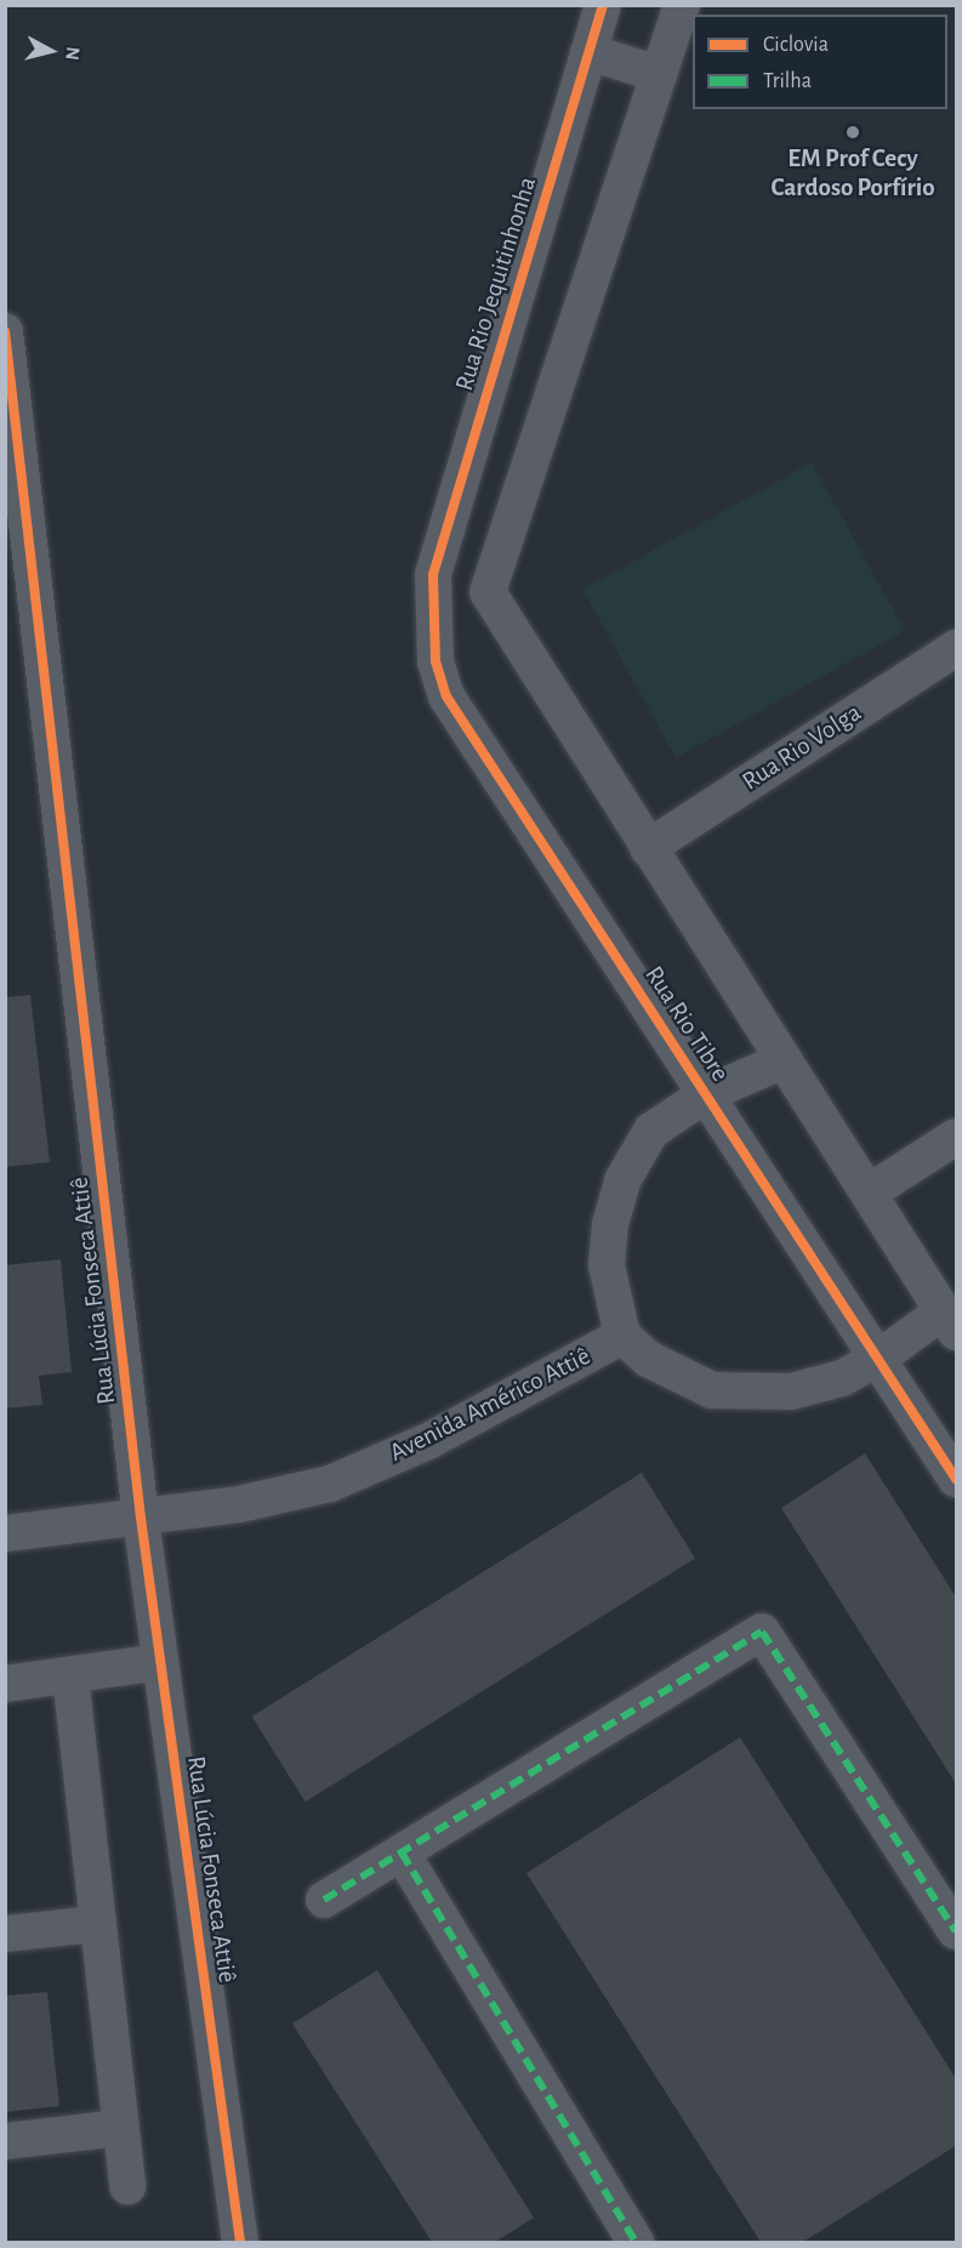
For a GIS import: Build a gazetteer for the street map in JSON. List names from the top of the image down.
{
  "streets": {
    "street": [
      "Rua Rio Jequitinhonha",
      "Rua Rio Volga",
      "Rua Rio Tibre",
      "Rua Lúcia Fonseca Attiê",
      "Avenida Américo Attiê"
    ]
  },
  "crossings": [
    ["Rua Rio Jequitinhonha", "Rua Rio Tibre"],
    ["Rua Lúcia Fonseca Attiê", "Avenida Américo Attiê"]
  ],
  "places": ["EM Prof Cecy Cardoso Porfírio"],
  "legend": ["Ciclovia", "Trilha"],
  "north": "right"
}
